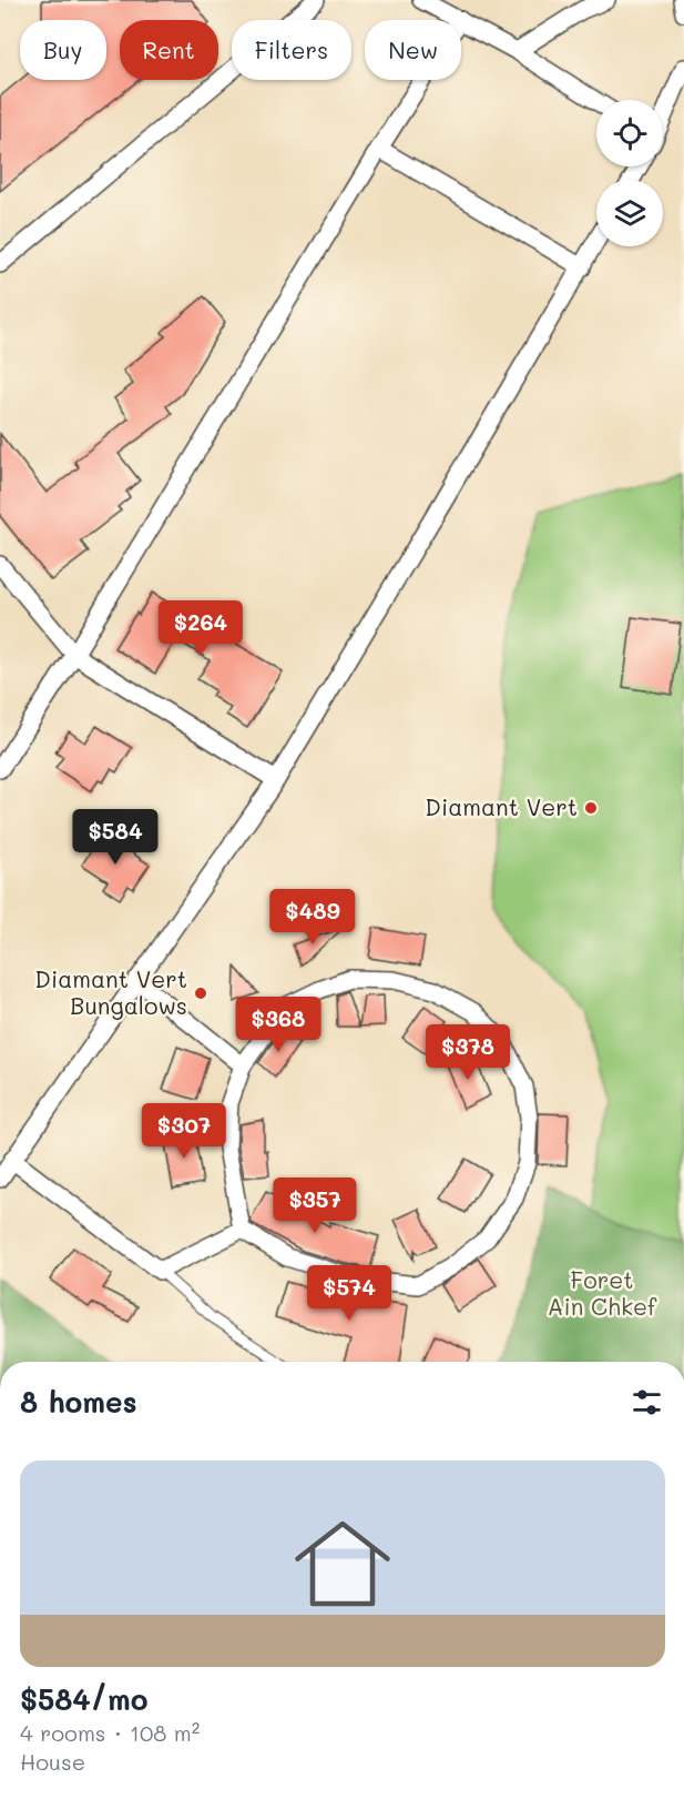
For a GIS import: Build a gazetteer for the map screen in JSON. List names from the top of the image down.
{
  "parks": ["Foret Ain Chkef"],
  "places": ["Diamant Vert", "Diamant Vert Bungalows"],
  "page": {
    "chip": [
      "Buy",
      "Rent",
      "Filters",
      "New"
    ],
    "price": [
      "$264",
      "$584",
      "$489",
      "$368",
      "$378",
      "$307",
      "$357",
      "$574"
    ],
    "heading": "8 homes",
    "list": [
      {
        "name": "$584/mo",
        "note": "4 rooms · 108 m² · House"
      }
    ]
  }
}
